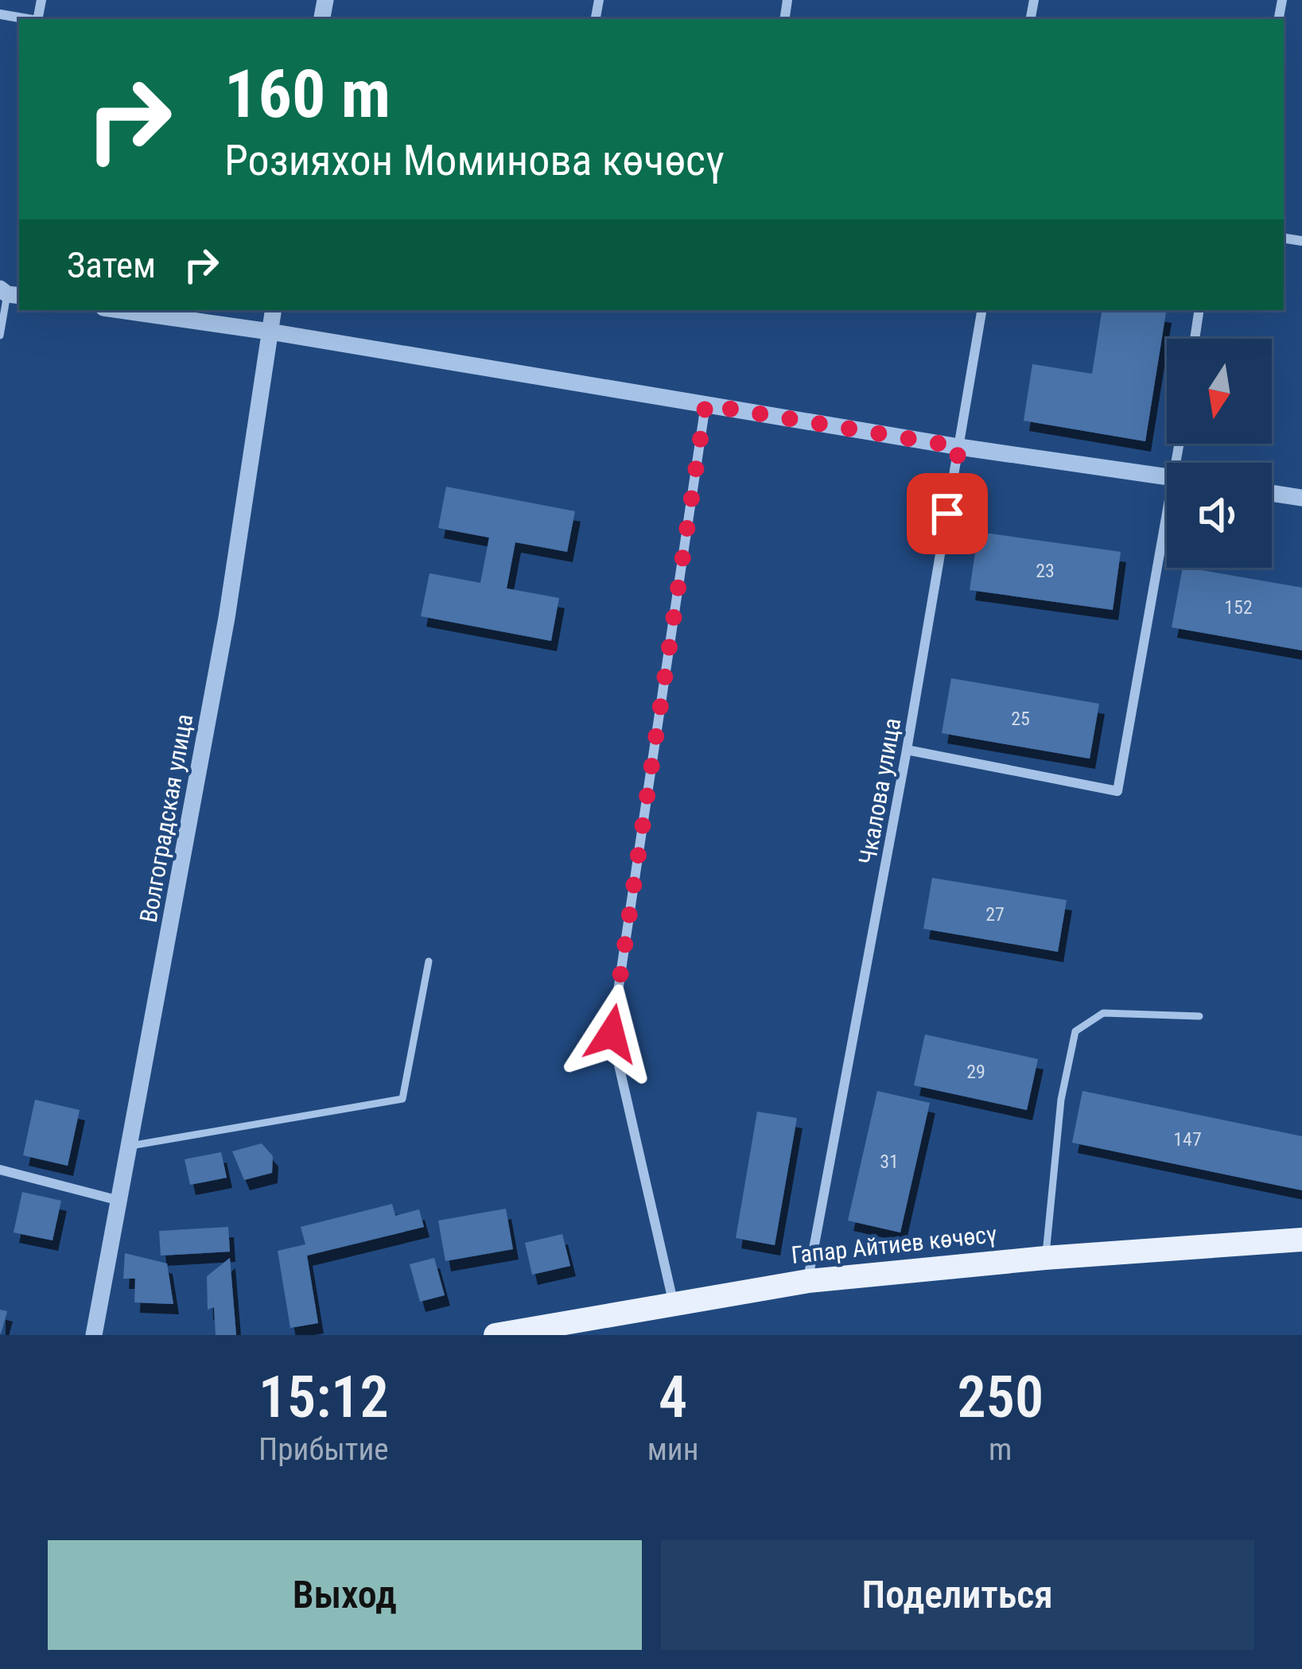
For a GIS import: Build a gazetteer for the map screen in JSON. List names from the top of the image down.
{
  "streets": {
    "main road": ["Гапар Айтиев көчөсү"],
    "street": ["Чкалова улица", "Волгоградская улица"]
  },
  "crossings": [
    ["Чкалова улица", "Гапар Айтиев көчөсү"]
  ],
  "house_numbers": [
    "23",
    "152",
    "25",
    "27",
    "29",
    "147",
    "31"
  ],
  "north": "bottom",
  "page": {
    "turn": ["160 m", "Розияхон Моминова көчөсү"],
    "then": "Затем",
    "eta": [
      "15:12",
      "Прибытие",
      "4",
      "мин",
      "250",
      "m"
    ],
    "buttons": ["Выход", "Поделиться"]
  }
}
